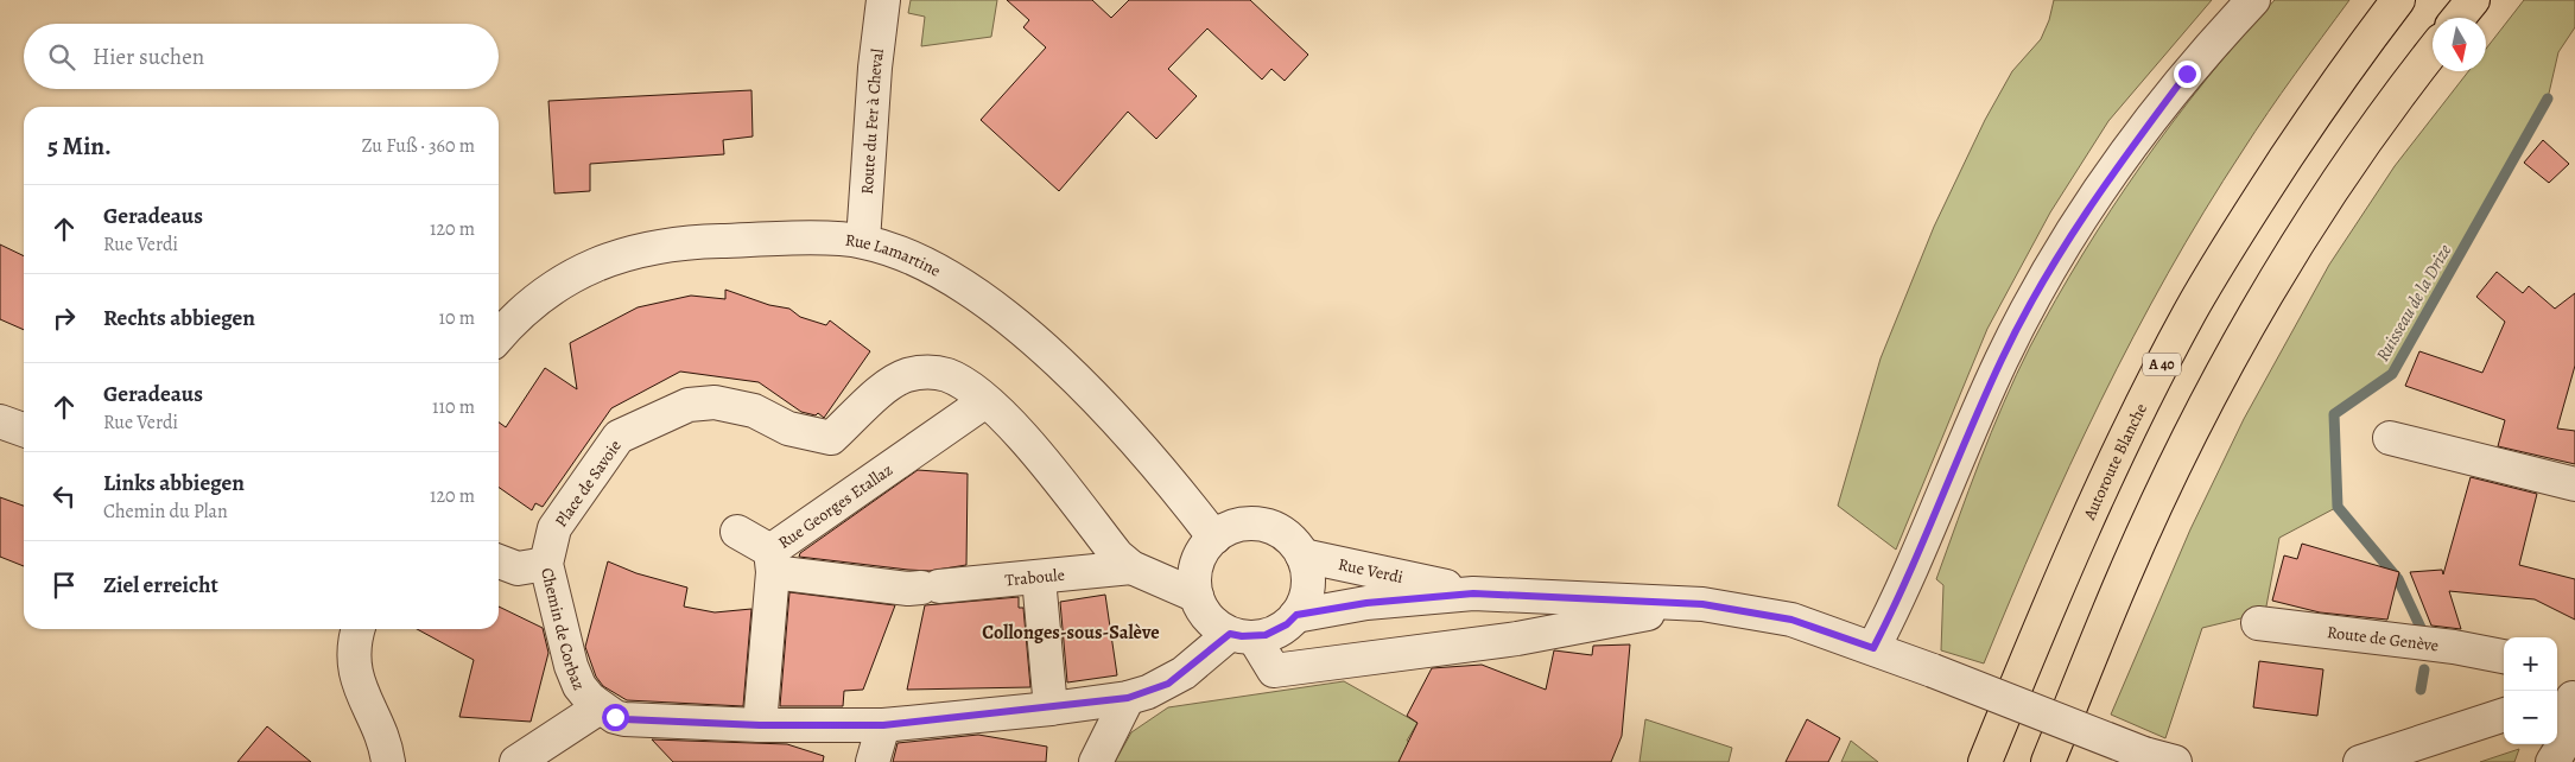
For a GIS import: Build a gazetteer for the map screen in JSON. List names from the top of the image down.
{
  "streets": {
    "highway": ["A 40", "Autoroute Blanche"],
    "street": [
      "Route du Fer à Cheval",
      "Rue Lamartine",
      "Place de Savoie",
      "Rue Georges Etallaz",
      "Rue Verdi",
      "Traboule",
      "Chemin de Corbaz",
      "Route de Genève"
    ]
  },
  "crossings": [
    ["Route du Fer à Cheval", "Rue Lamartine"],
    ["Rue Lamartine", "Rue Verdi"],
    ["Place de Savoie", "Rue Georges Etallaz"],
    ["Place de Savoie", "Chemin de Corbaz"],
    ["Rue Georges Etallaz", "Traboule"]
  ],
  "districts": ["Collonges-sous-Salève"],
  "water": ["Ruisseau de la Drize"],
  "north": "bottom",
  "page": {
    "search": "Hier suchen",
    "heading": ["5 Min.", "Zu Fuß · 360 m"],
    "list": [
      ["Geradeaus", "Rue Verdi", "120 m"],
      ["Rechts abbiegen", "10 m"],
      ["Geradeaus", "Rue Verdi", "110 m"],
      ["Links abbiegen", "Chemin du Plan", "120 m"],
      "Ziel erreicht"
    ],
    "map_buttons": ["+", "−"]
  }
}
